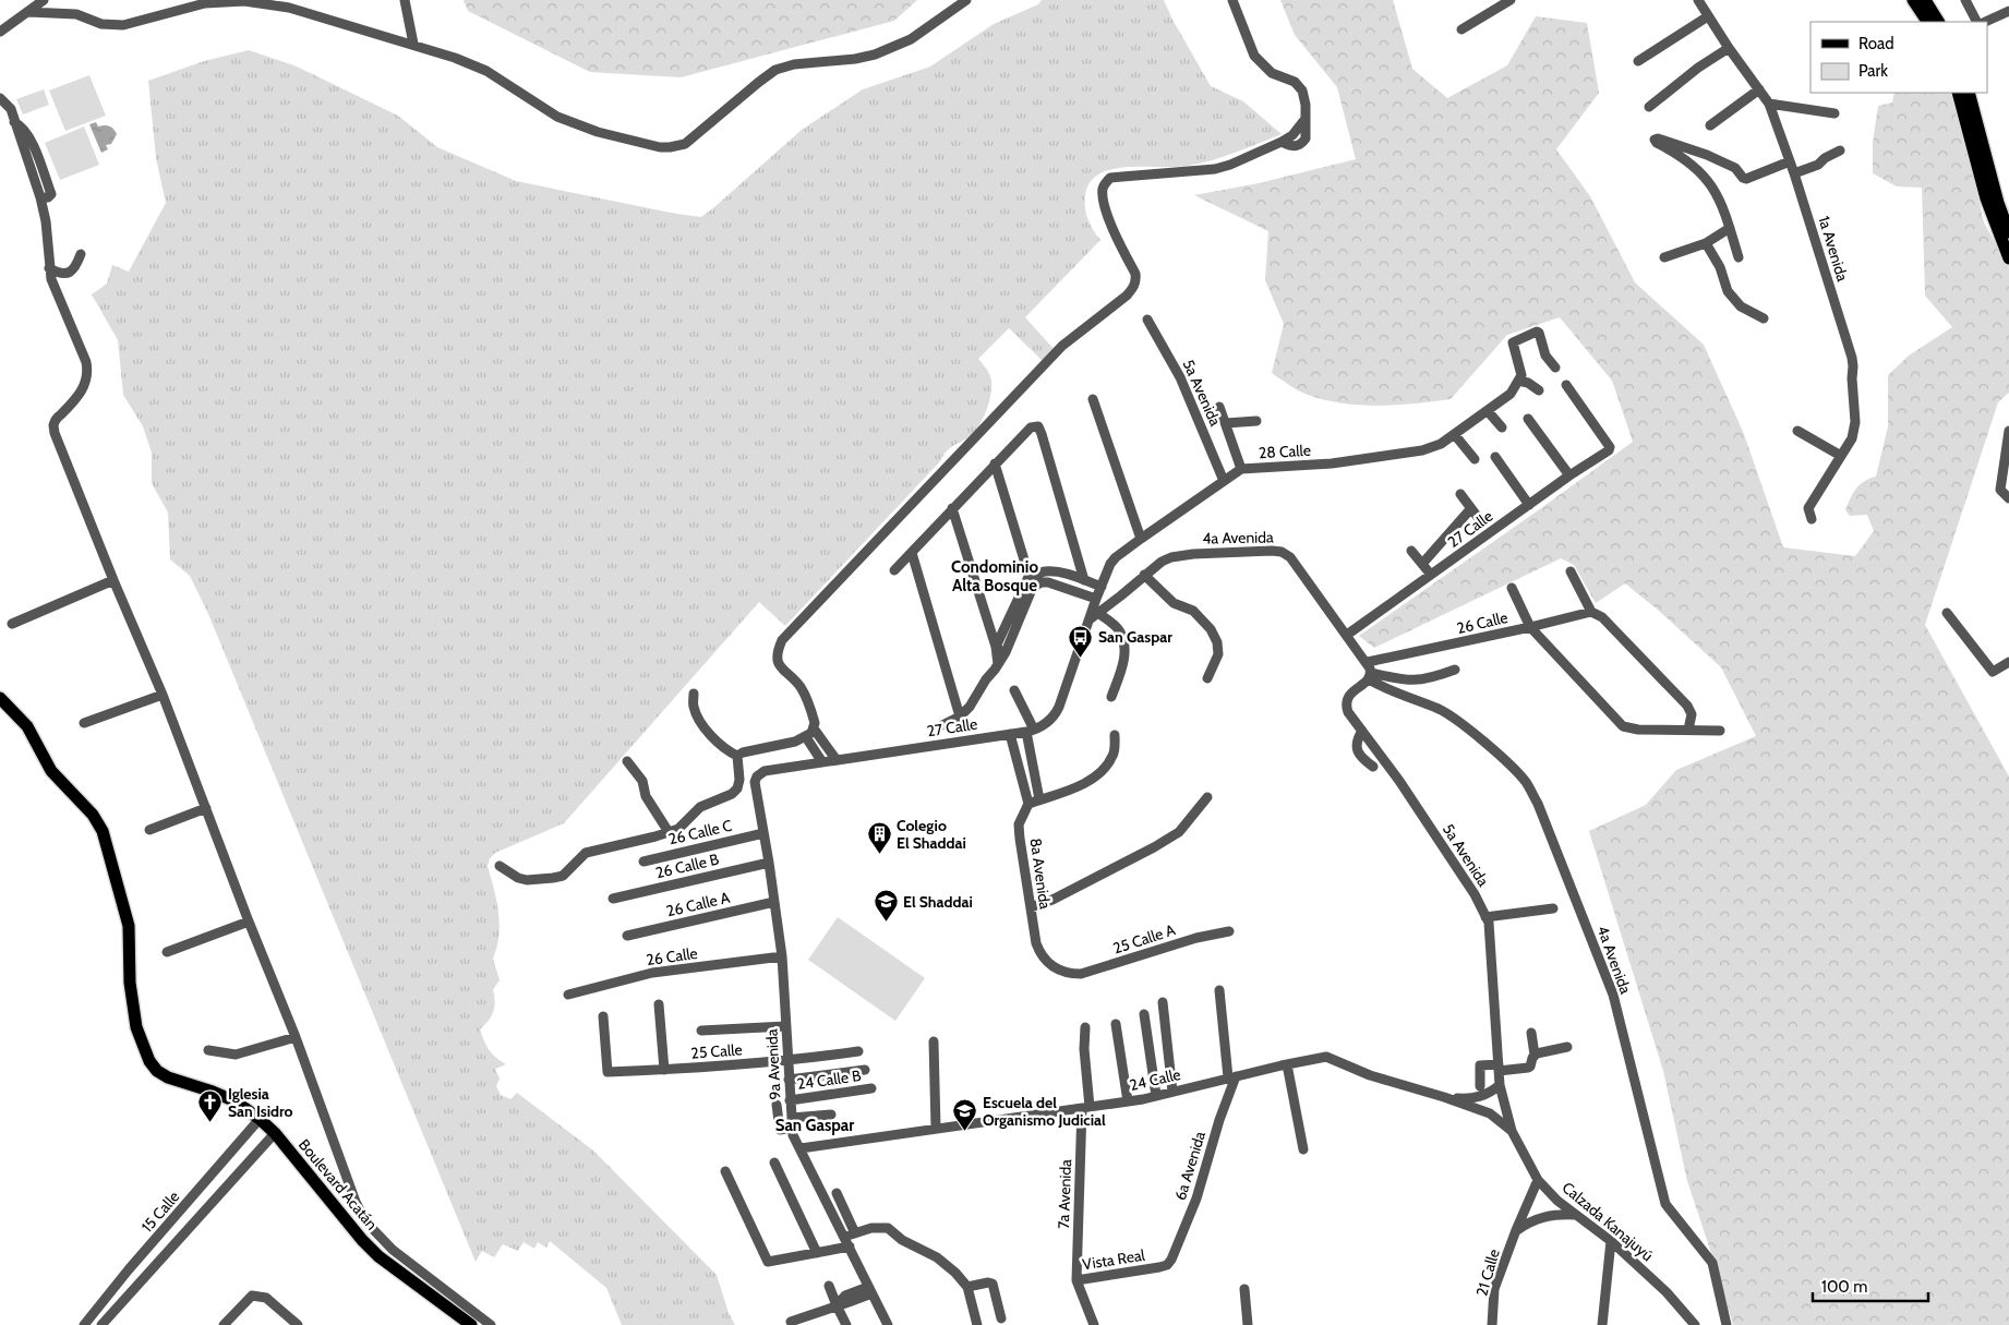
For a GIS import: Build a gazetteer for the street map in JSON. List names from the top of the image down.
{
  "streets": {
    "main road": ["Boulevard Acatán"],
    "street": [
      "1a Avenida",
      "5a Avenida",
      "28 Calle",
      "27 Calle",
      "4a Avenida",
      "26 Calle",
      "26 Calle C",
      "26 Calle B",
      "8a Avenida",
      "26 Calle A",
      "25 Calle A",
      "25 Calle",
      "9a Avenida",
      "24 Calle B",
      "24 Calle",
      "6a Avenida",
      "7a Avenida",
      "15 Calle",
      "Calzada Kanajuyú",
      "Vista Real",
      "21 Calle"
    ]
  },
  "crossings": [
    ["5a Avenida", "28 Calle"],
    ["5a Avenida", "4a Avenida"],
    ["5a Avenida", "24 Calle"],
    ["5a Avenida", "Calzada Kanajuyú"],
    ["28 Calle", "27 Calle"],
    ["28 Calle", "4a Avenida"],
    ["27 Calle", "4a Avenida"],
    ["27 Calle", "9a Avenida"],
    ["4a Avenida", "26 Calle"],
    ["26 Calle", "9a Avenida"],
    ["26 Calle C", "9a Avenida"],
    ["26 Calle B", "9a Avenida"],
    ["8a Avenida", "25 Calle A"],
    ["26 Calle A", "9a Avenida"],
    ["25 Calle", "9a Avenida"],
    ["9a Avenida", "24 Calle B"],
    ["9a Avenida", "24 Calle"],
    ["24 Calle", "6a Avenida"],
    ["24 Calle", "7a Avenida"],
    ["24 Calle", "Calzada Kanajuyú"],
    ["6a Avenida", "Vista Real"],
    ["Boulevard Acatán", "15 Calle"],
    ["7a Avenida", "Vista Real"],
    ["Calzada Kanajuyú", "21 Calle"]
  ],
  "districts": ["Condominio Alta Bosque", "San Gaspar"],
  "places": {
    "bus stop": ["San Gaspar"],
    "building": ["Colegio El Shaddai"],
    "school or university": ["El Shaddai", "Escuela del Organismo Judicial"],
    "church": ["Iglesia San Isidro"]
  },
  "legend": ["Road", "Park"],
  "scale_bar": "100 m"
}
